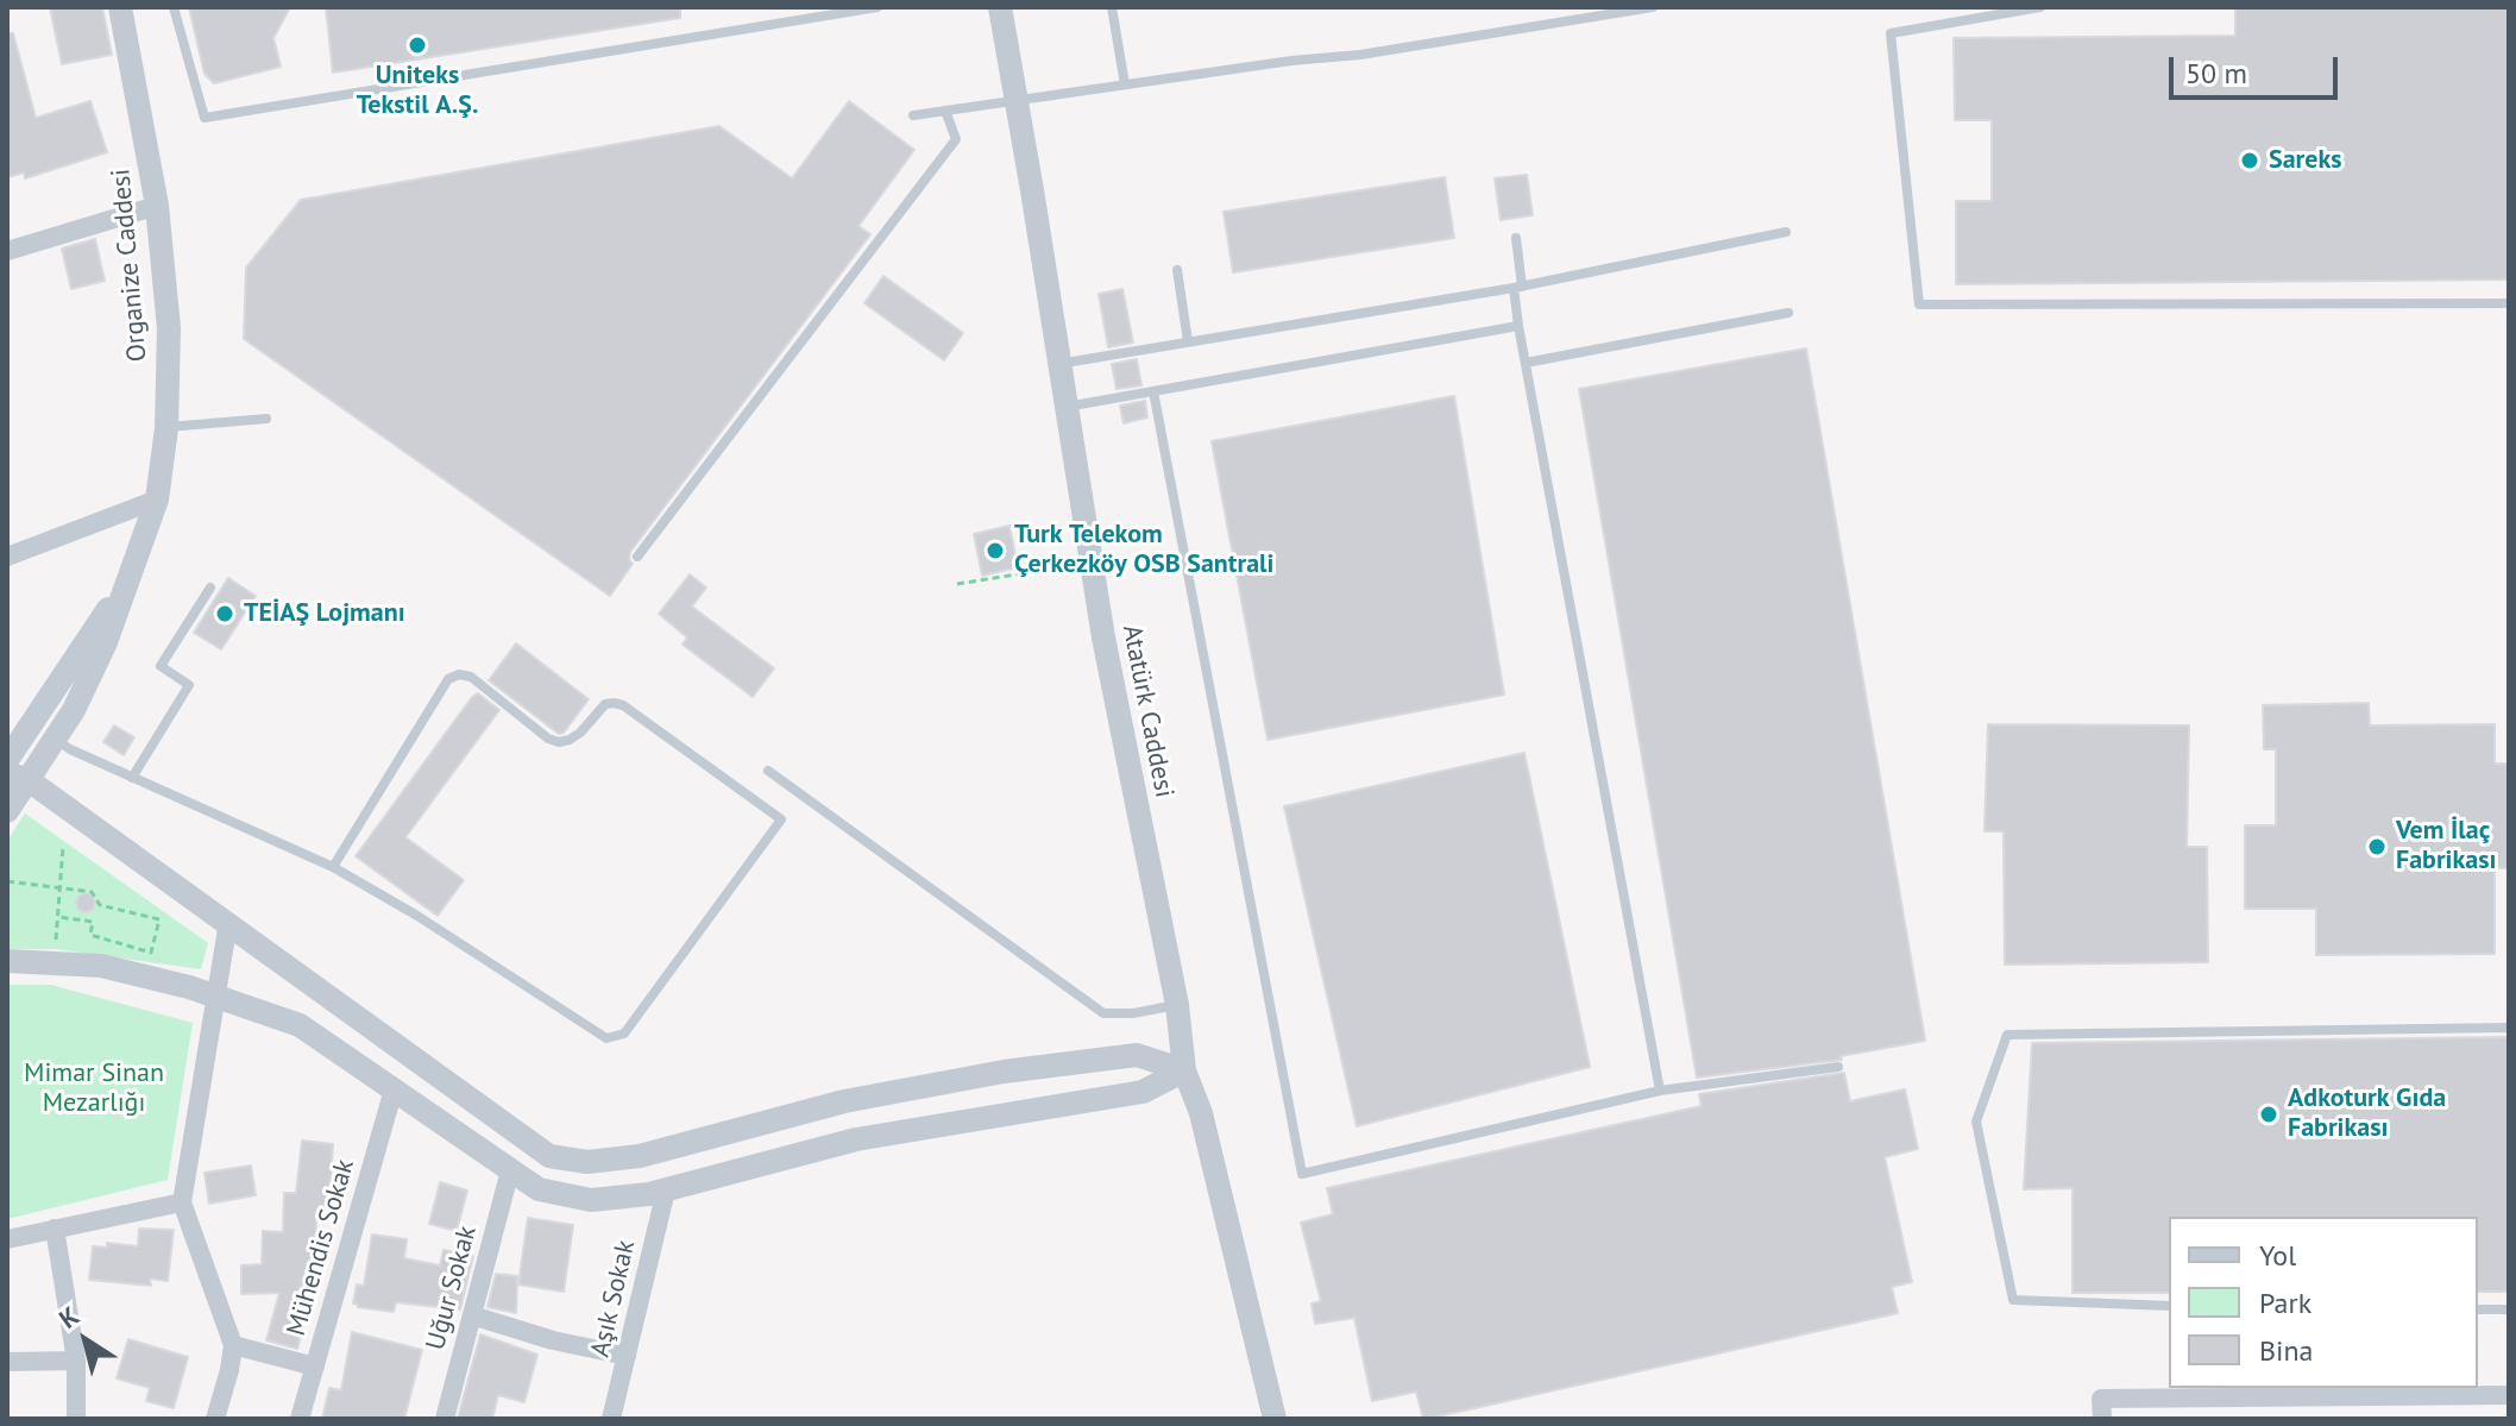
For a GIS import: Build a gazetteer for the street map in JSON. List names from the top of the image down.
{
  "streets": {
    "street": [
      "Organize Caddesi",
      "Atatürk Caddesi",
      "Mühendis Sokak",
      "Uğur Sokak",
      "Aşık Sokak"
    ]
  },
  "parks": ["Mimar Sinan Mezarlığı"],
  "places": [
    "Uniteks Tekstil A.Ş.",
    "Sareks",
    "Turk Telekom Çerkezköy OSB Santrali",
    "TEİAŞ Lojmanı",
    "Vem İlaç Fabrikası",
    "Adkoturk Gıda Fabrikası"
  ],
  "legend": ["Yol", "Park", "Bina"],
  "scale_bar": "50 m",
  "north": "top left"
}
